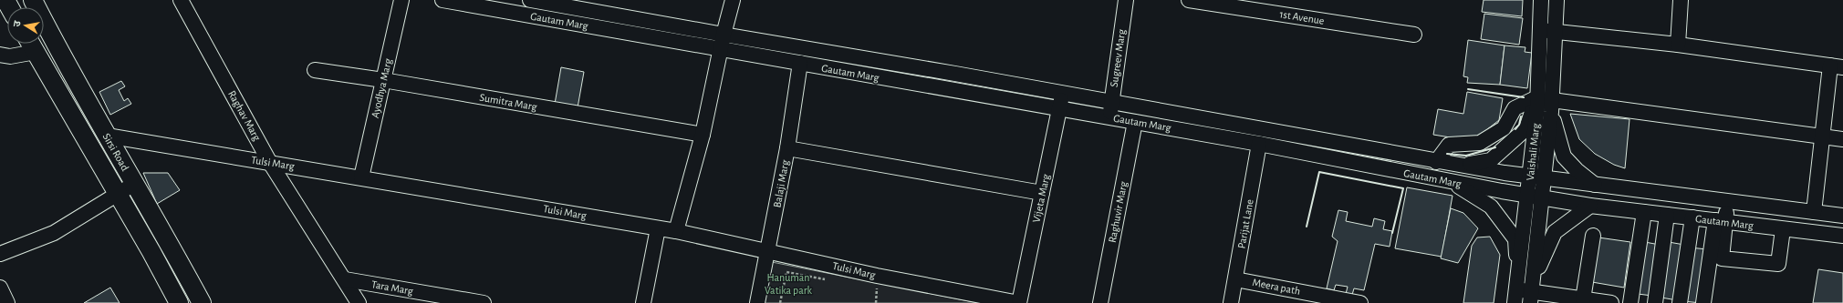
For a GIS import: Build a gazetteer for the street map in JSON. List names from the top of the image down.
{
  "streets": {
    "main road": ["Sirsi Road"],
    "street": [
      "1st Avenue",
      "Gautam Marg",
      "Sugreev Marg",
      "Ayodhya Marg",
      "Sumitra Marg",
      "Raghav Marg",
      "Vaishali Marg",
      "Tulsi Marg",
      "Balaji Marg",
      "Vijeta Marg",
      "Raghuvir Marg",
      "Parijat Lane",
      "Meera path",
      "Tara Marg"
    ]
  },
  "crossings": [
    ["Gautam Marg", "Sugreev Marg"],
    ["Gautam Marg", "Vaishali Marg"],
    ["Gautam Marg", "Balaji Marg"],
    ["Gautam Marg", "Vijeta Marg"],
    ["Gautam Marg", "Raghuvir Marg"],
    ["Gautam Marg", "Parijat Lane"],
    ["Ayodhya Marg", "Sumitra Marg"],
    ["Ayodhya Marg", "Tulsi Marg"],
    ["Raghav Marg", "Tulsi Marg"],
    ["Raghav Marg", "Tara Marg"],
    ["Sirsi Road", "Tulsi Marg"],
    ["Tulsi Marg", "Balaji Marg"],
    ["Tulsi Marg", "Vijeta Marg"],
    ["Parijat Lane", "Meera path"]
  ],
  "parks": ["Hanuman Vatika park"],
  "north": "left"
}
